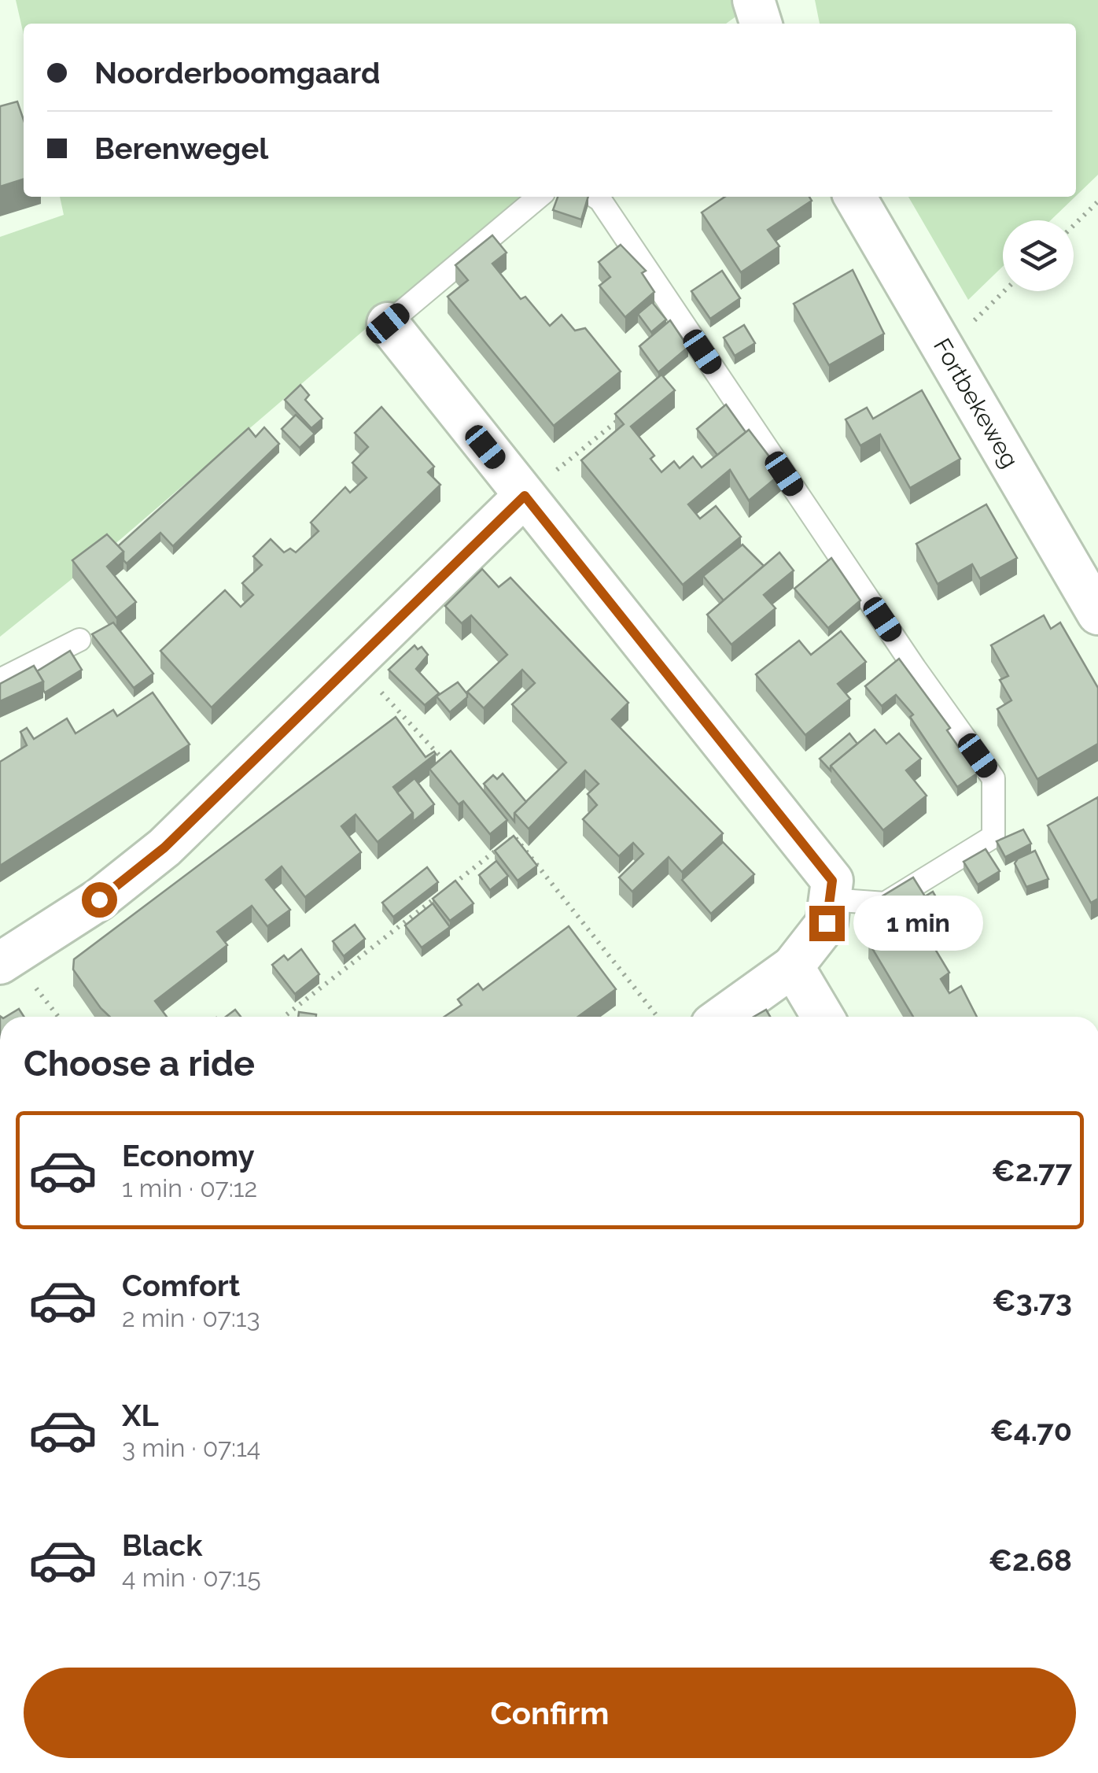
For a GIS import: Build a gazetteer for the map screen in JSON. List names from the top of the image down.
{
  "streets": {
    "street": ["Fortbekeweg"]
  },
  "page": {
    "banner": ["Noorderboomgaard", "Berenwegel"],
    "bubble": "1 min",
    "heading": "Choose a ride",
    "list": [
      {
        "name": "Economy",
        "note": "1 min · 07:12",
        "value": "€2.77"
      },
      {
        "name": "Comfort",
        "note": "2 min · 07:13",
        "value": "€3.73"
      },
      {
        "name": "XL",
        "note": "3 min · 07:14",
        "value": "€4.70"
      },
      {
        "name": "Black",
        "note": "4 min · 07:15",
        "value": "€2.68"
      }
    ],
    "buttons": "Confirm"
  }
}
